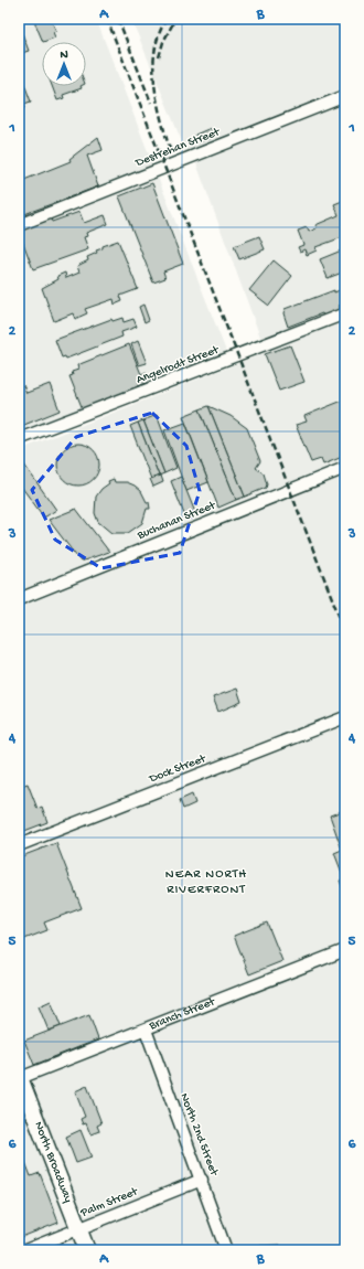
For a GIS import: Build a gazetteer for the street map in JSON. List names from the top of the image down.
{
  "streets": {
    "main road": ["North Broadway"],
    "street": [
      "Destrehan Street",
      "Angelrodt Street",
      "Buchanan Street",
      "Dock Street",
      "Branch Street",
      "North 2nd Street",
      "Palm Street"
    ]
  },
  "crossings": [
    ["Branch Street", "North 2nd Street"],
    ["Branch Street", "North Broadway"],
    ["North 2nd Street", "Palm Street"],
    ["North Broadway", "Palm Street"]
  ],
  "districts": ["NEAR NORTH RIVERFRONT"],
  "north": "top",
  "grid": {
    "columns": ["A", "B"],
    "rows": [
      "1",
      "2",
      "3",
      "4",
      "5",
      "6"
    ]
  }
}
